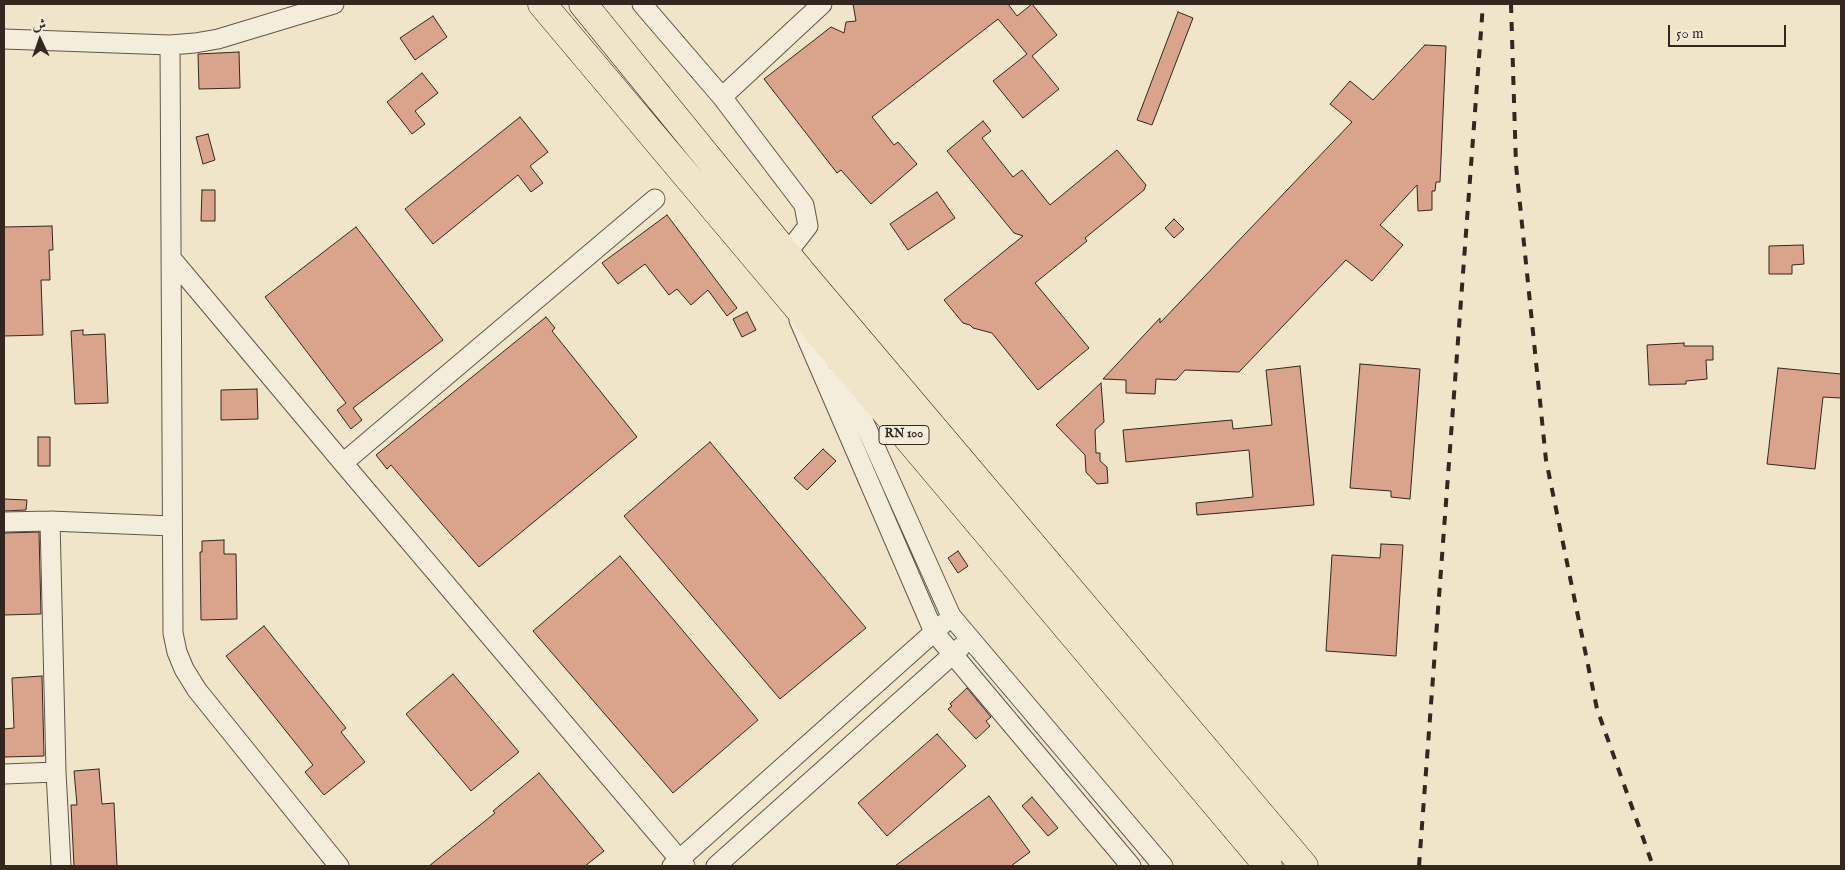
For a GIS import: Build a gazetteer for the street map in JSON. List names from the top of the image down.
{
  "streets": {
    "highway": ["RN 100"]
  },
  "scale_bar": "50 m",
  "north": "top"
}
